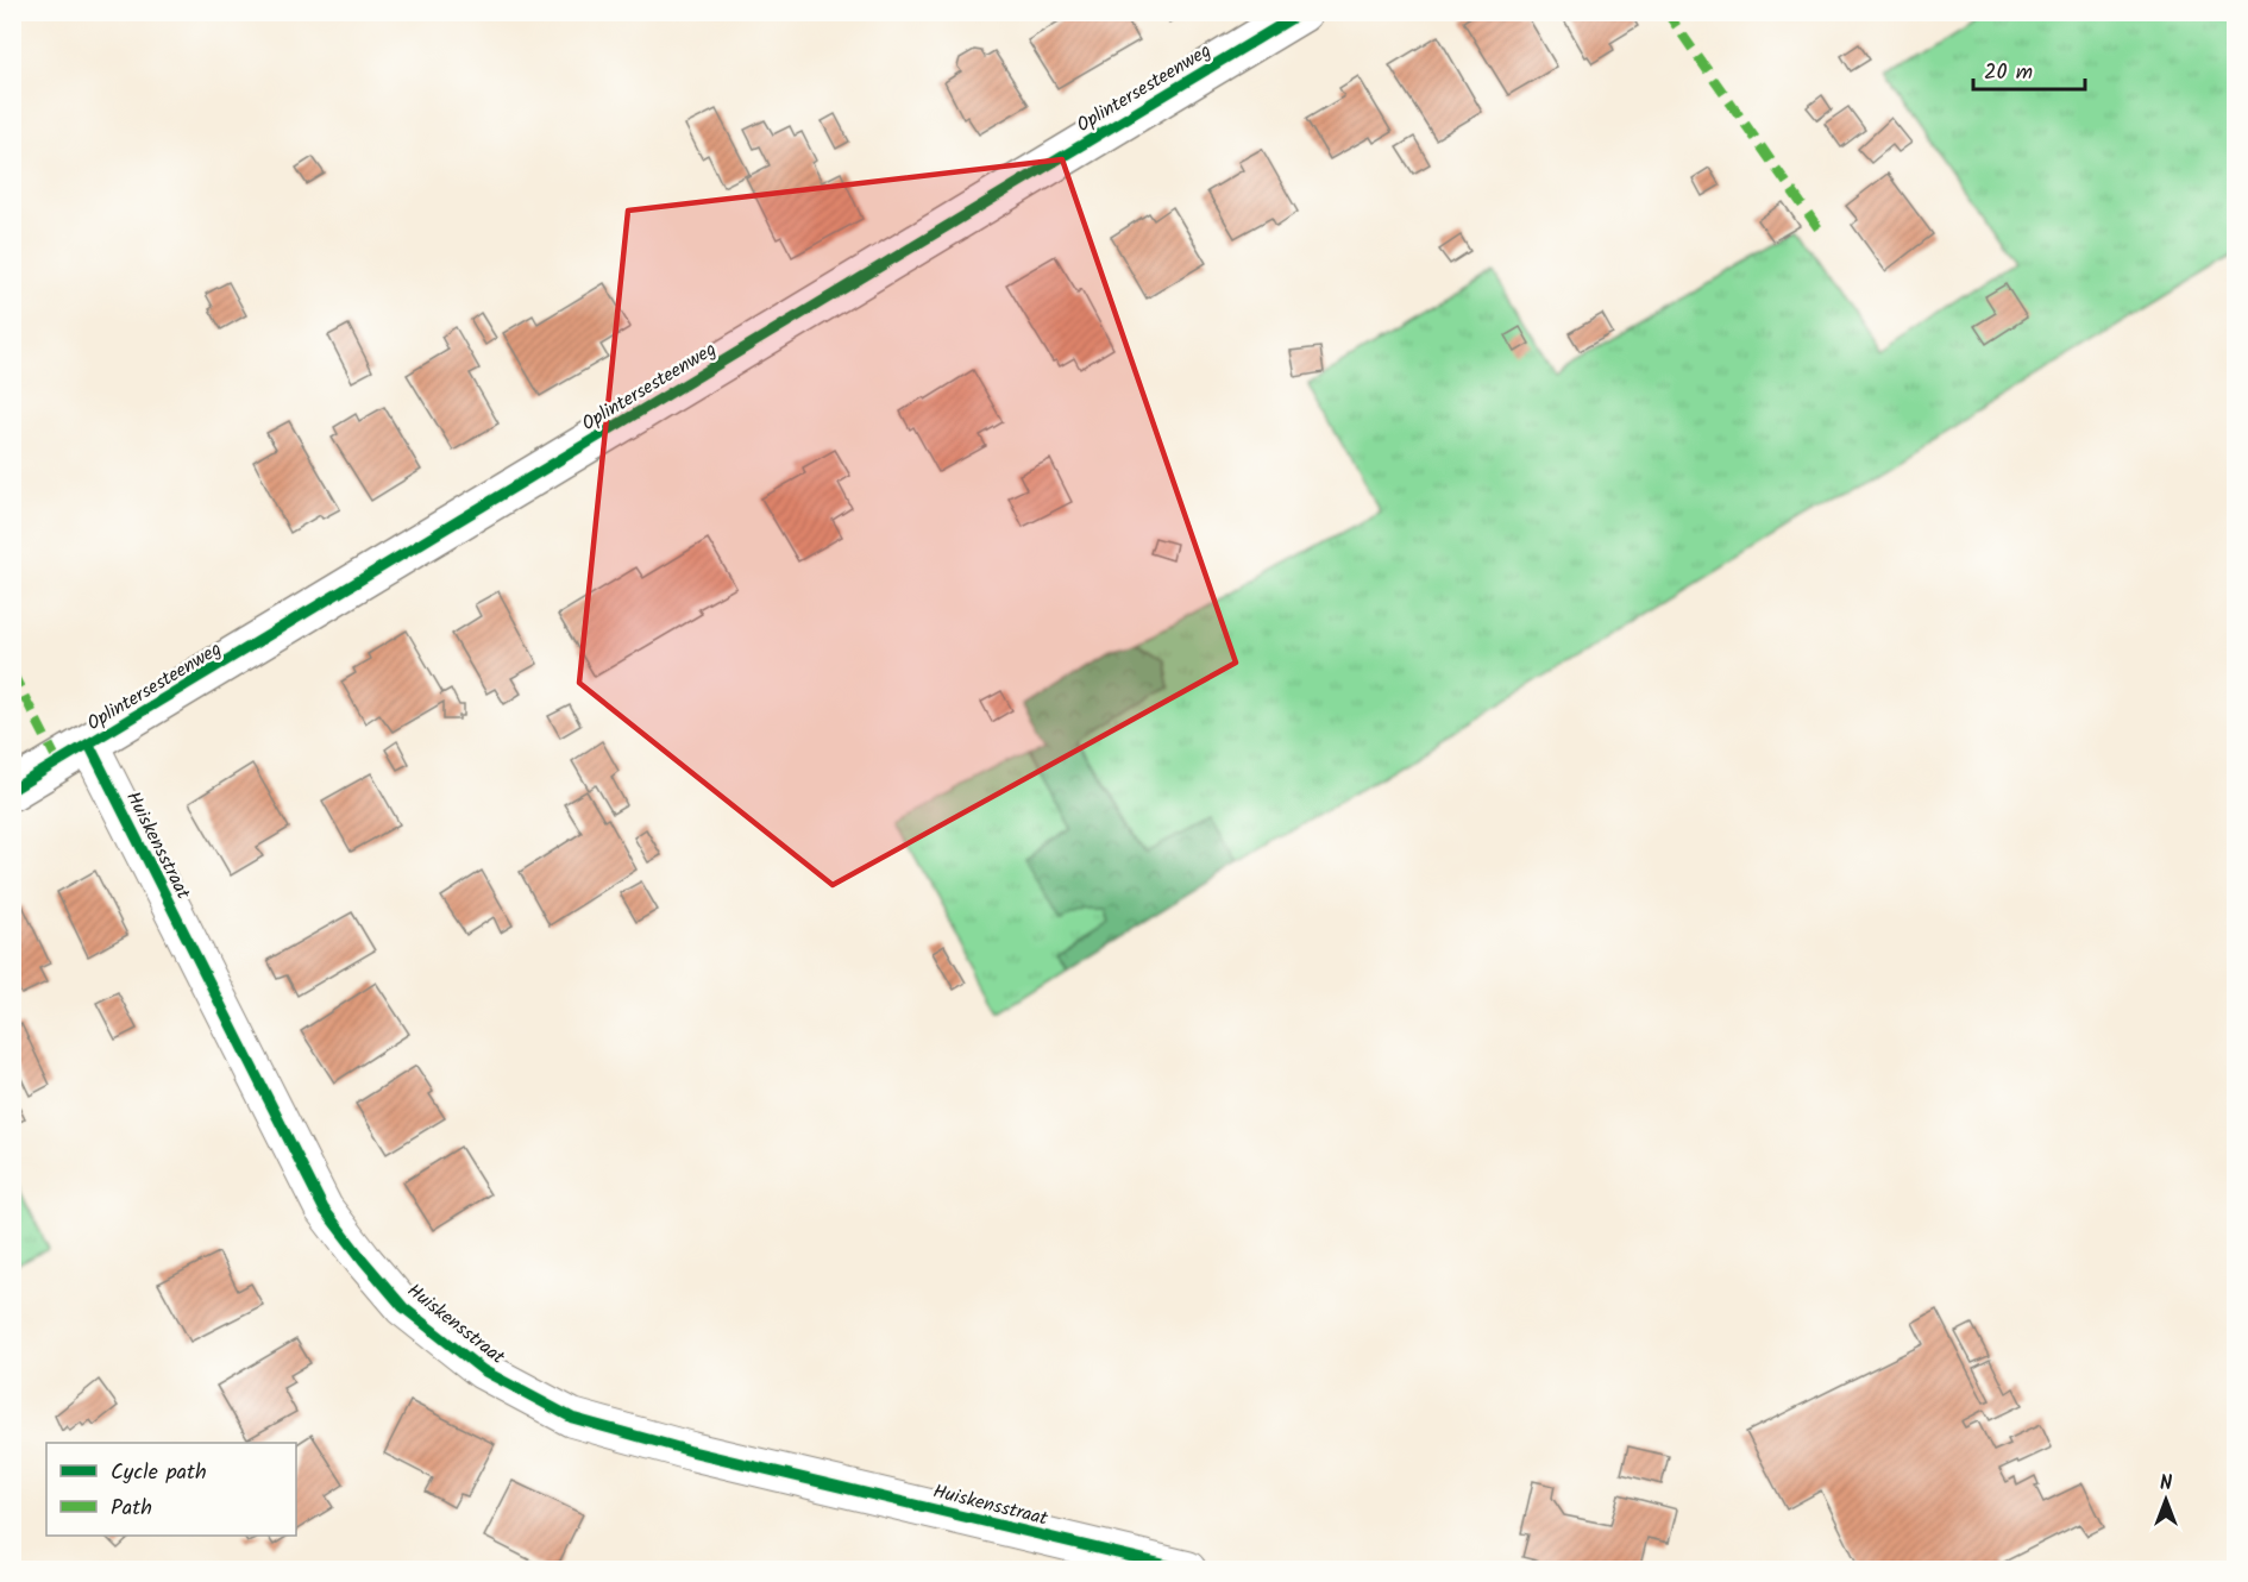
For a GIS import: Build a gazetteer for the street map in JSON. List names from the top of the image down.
{
  "streets": {
    "street": ["Oplintersesteenweg", "Huiskensstraat"]
  },
  "crossings": [
    ["Oplintersesteenweg", "Huiskensstraat"]
  ],
  "legend": ["Cycle path", "Path"],
  "scale_bar": "20 m",
  "north": "top"
}
